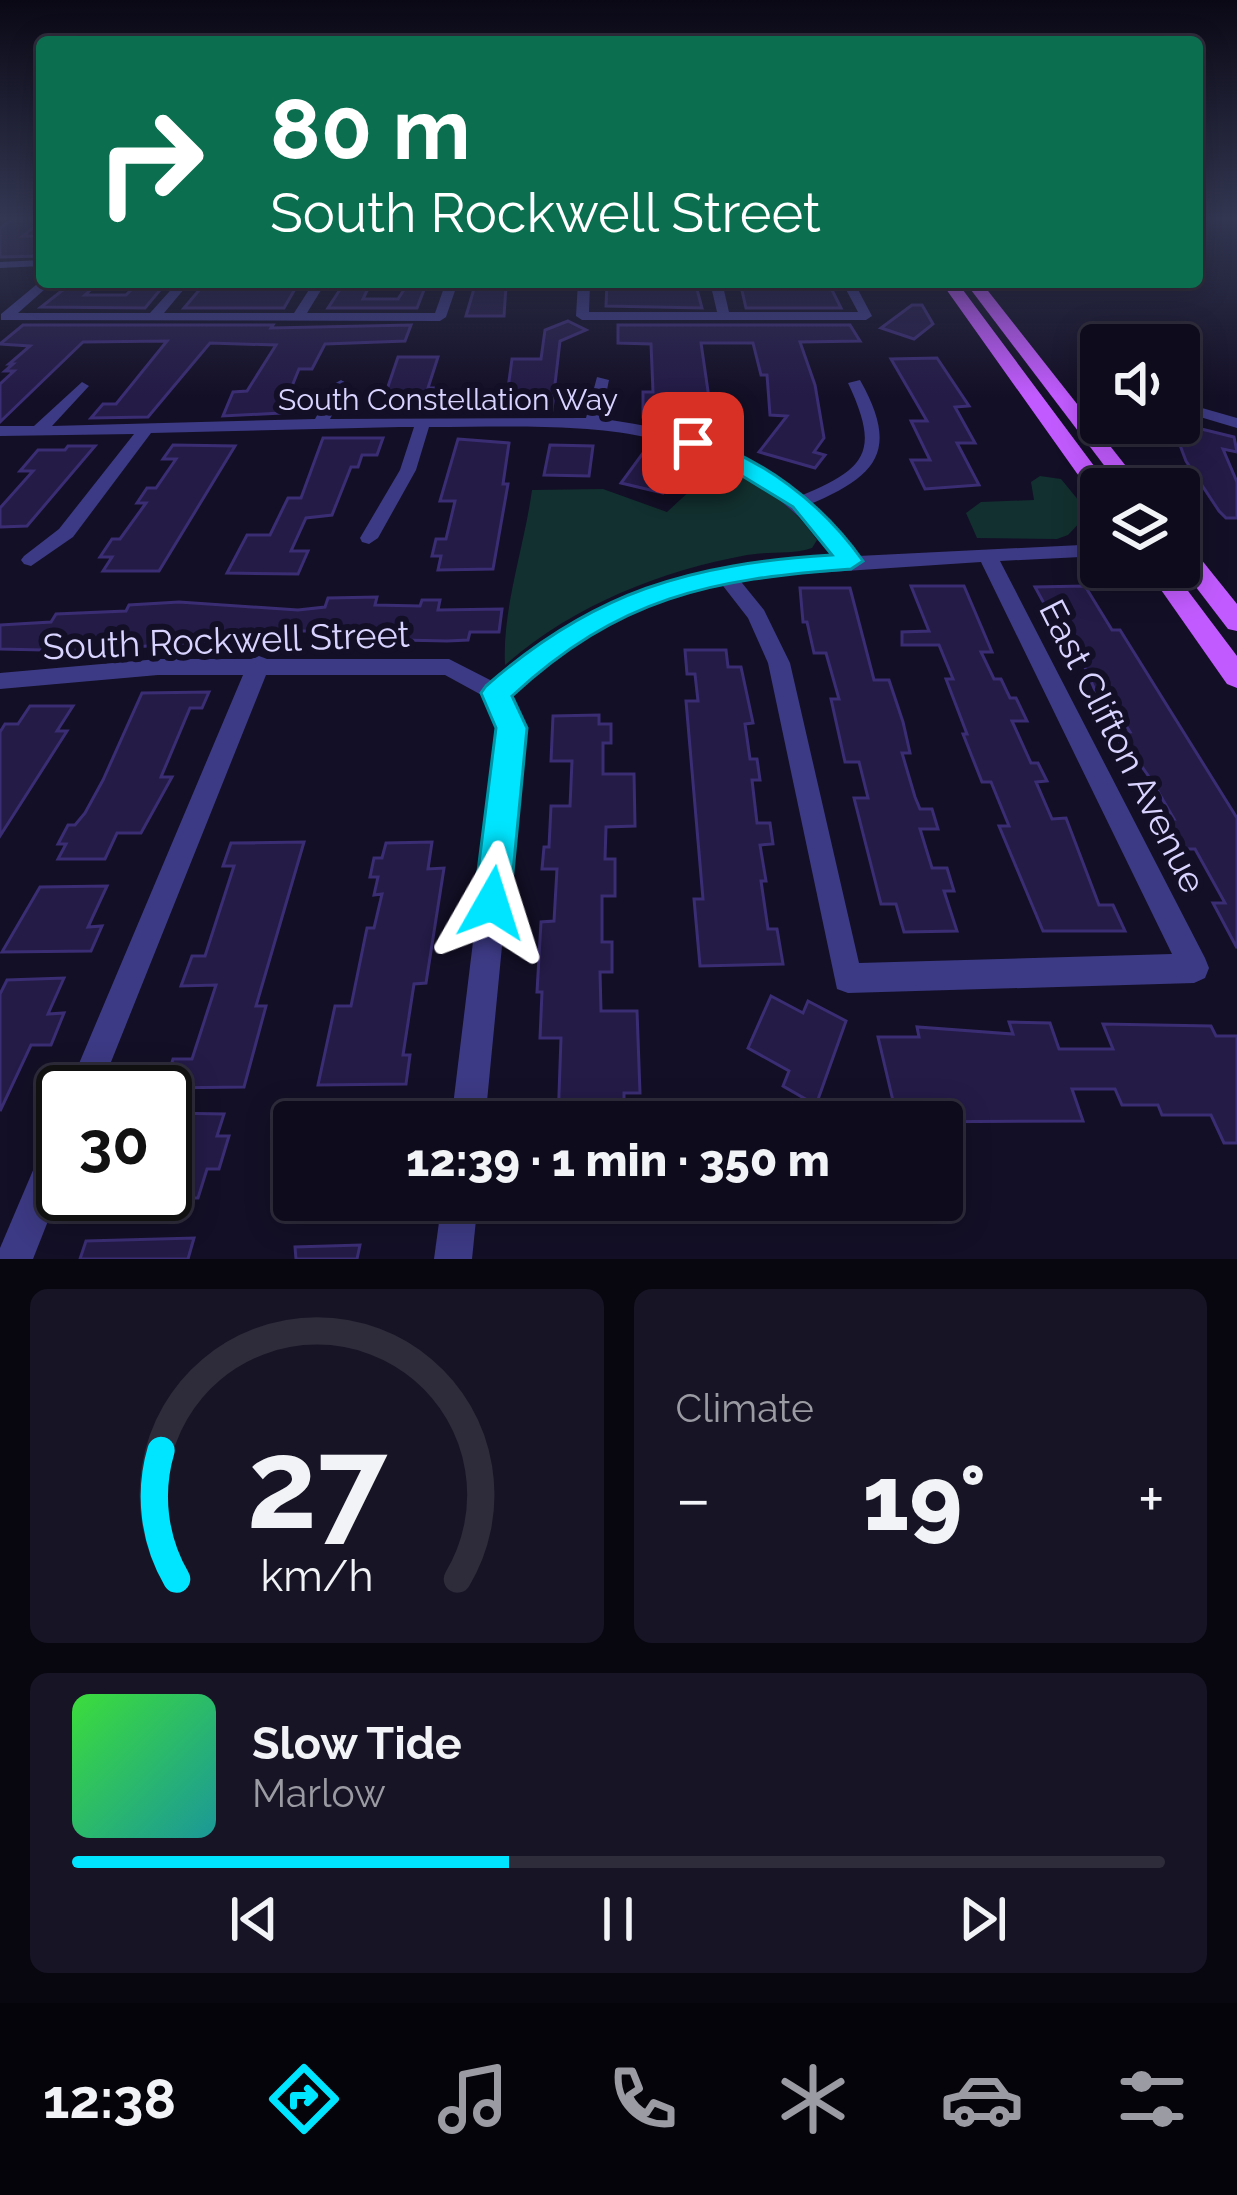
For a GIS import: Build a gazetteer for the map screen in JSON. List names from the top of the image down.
{
  "streets": {
    "street": ["South Constellation Way", "South Rockwell Street", "East Clifton Avenue"]
  },
  "page": {
    "turn": ["80 m", "South Rockwell Street"],
    "limit": "30",
    "trip": "12:39 · 1 min · 350 m",
    "tile": "Climate",
    "heat": ["−", "19°", "+"],
    "song": ["Slow Tide", "Marlow"],
    "tabs": "12:38",
    "gauge": ["27", "km/h"]
  }
}
